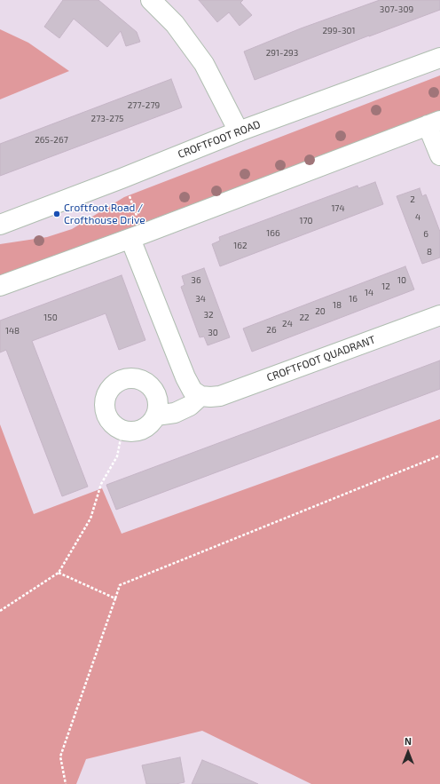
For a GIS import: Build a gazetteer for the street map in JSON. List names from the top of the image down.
{
  "streets": {
    "street": ["CROFTFOOT ROAD", "CROFTFOOT QUADRANT"]
  },
  "places": ["Croftfoot Road / Crofthouse Drive"],
  "house_numbers": [
    "307-309",
    "299-301",
    "291-293",
    "277-279",
    "273-275",
    "265-267",
    "2",
    "174",
    "4",
    "170",
    "166",
    "6",
    "162",
    "8",
    "36",
    "10",
    "12",
    "14",
    "34",
    "16",
    "18",
    "20",
    "32",
    "150",
    "22",
    "24",
    "26",
    "148",
    "30"
  ],
  "north": "top"
}
